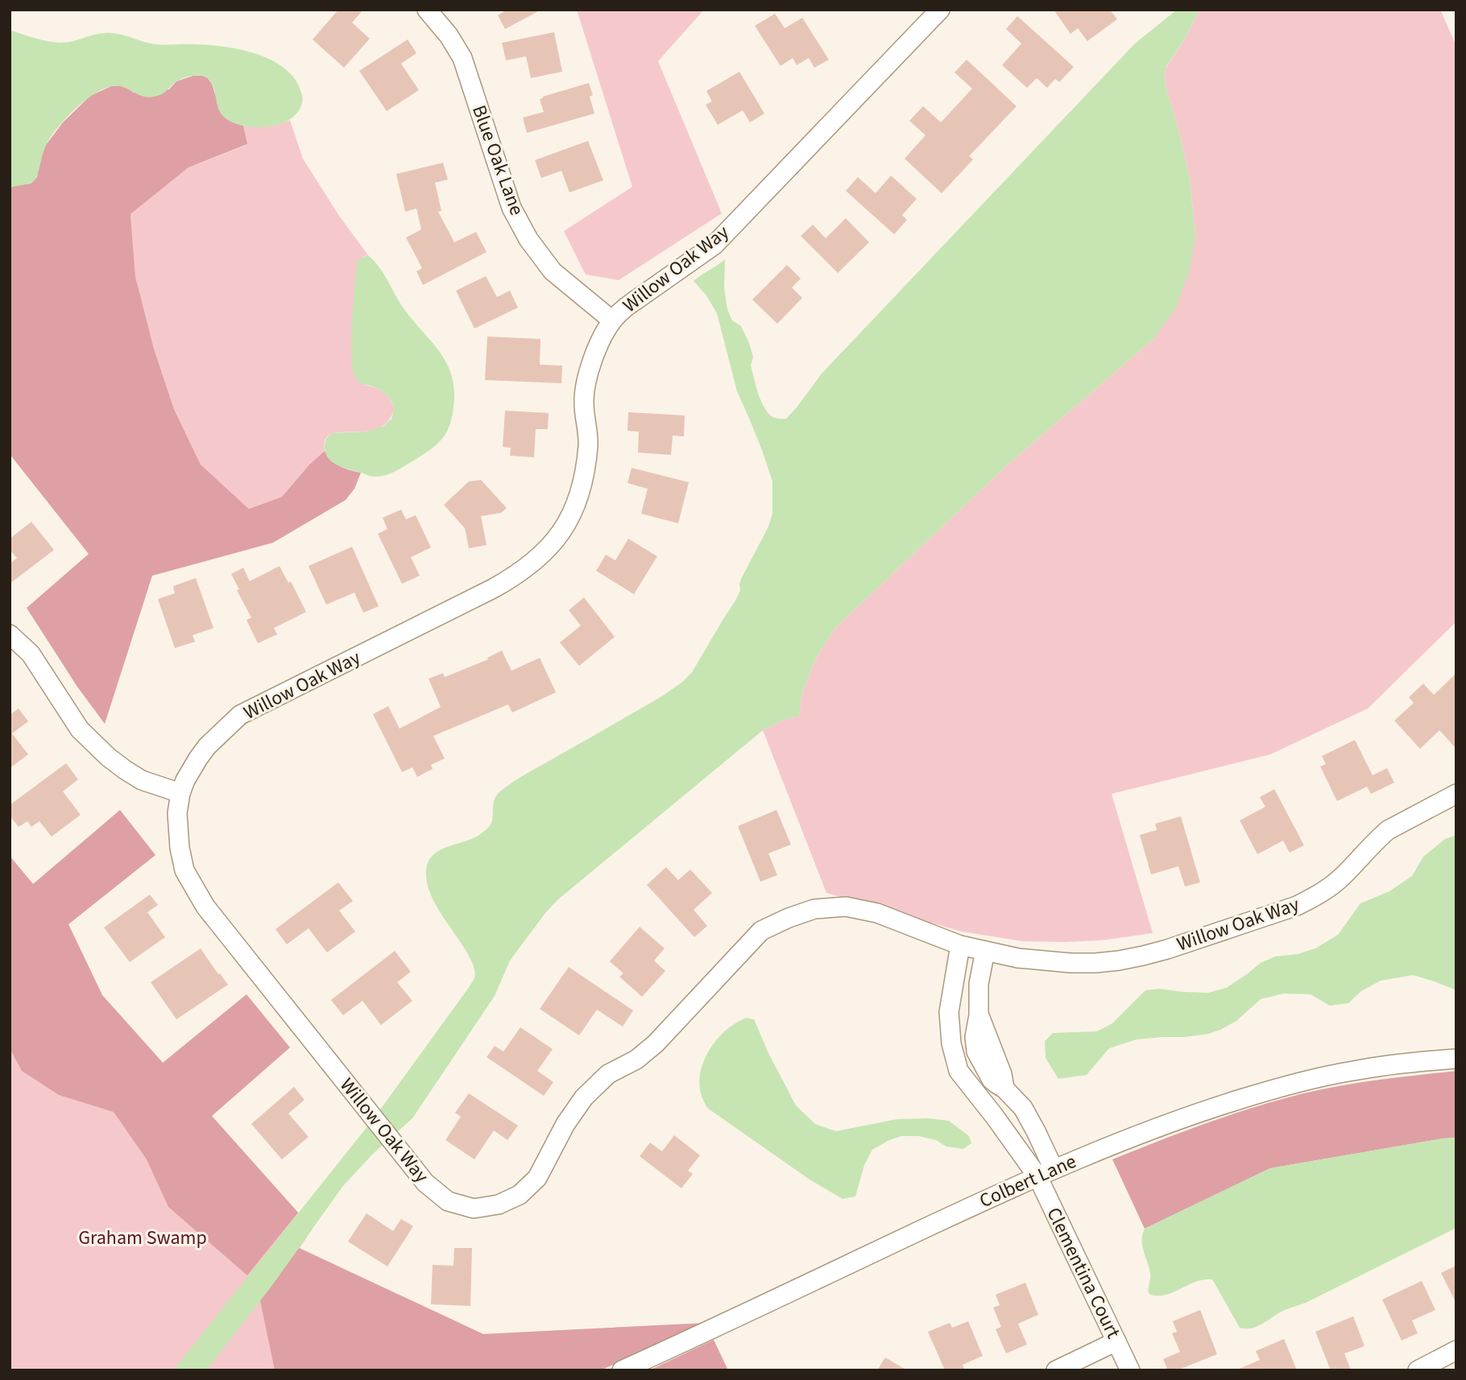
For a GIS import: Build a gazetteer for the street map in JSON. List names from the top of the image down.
{
  "streets": {
    "street": [
      "Blue Oak Lane",
      "Willow Oak Way",
      "Colbert Lane",
      "Clementina Court"
    ]
  },
  "crossings": [
    ["Blue Oak Lane", "Willow Oak Way"],
    ["Colbert Lane", "Clementina Court"]
  ],
  "parks": ["Graham Swamp"]
}
